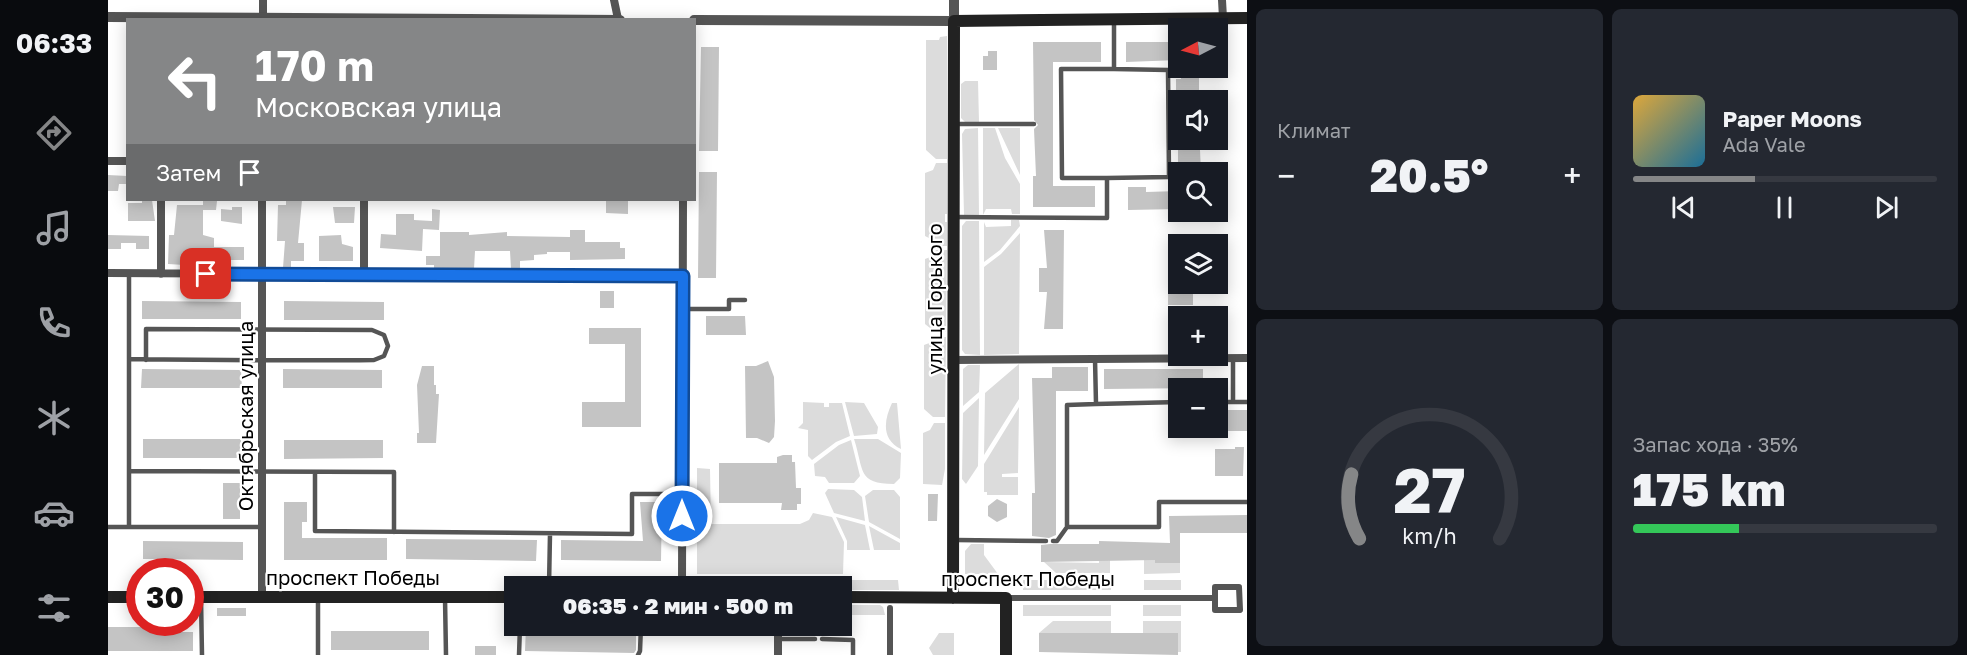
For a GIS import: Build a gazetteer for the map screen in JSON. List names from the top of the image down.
{
  "streets": {
    "main road": ["улица Горького", "проспект Победы"],
    "street": ["Октябрьская улица"]
  },
  "crossings": [
    ["улица Горького", "проспект Победы"],
    ["Октябрьская улица", "проспект Победы"]
  ],
  "north": "left",
  "page": {
    "tabs": "06:33",
    "tile": [
      "Климат",
      ["Запас хода · 35%", "175 km"]
    ],
    "map_buttons": ["+", "−"],
    "turn": ["170 m", "Московская улица"],
    "song": ["Paper Moons", "Ada Vale"],
    "then": "Затем",
    "heat": ["−", "20.5°", "+"],
    "limit": "30",
    "trip": "06:35 · 2 мин · 500 m",
    "gauge": ["27", "km/h"]
  }
}
